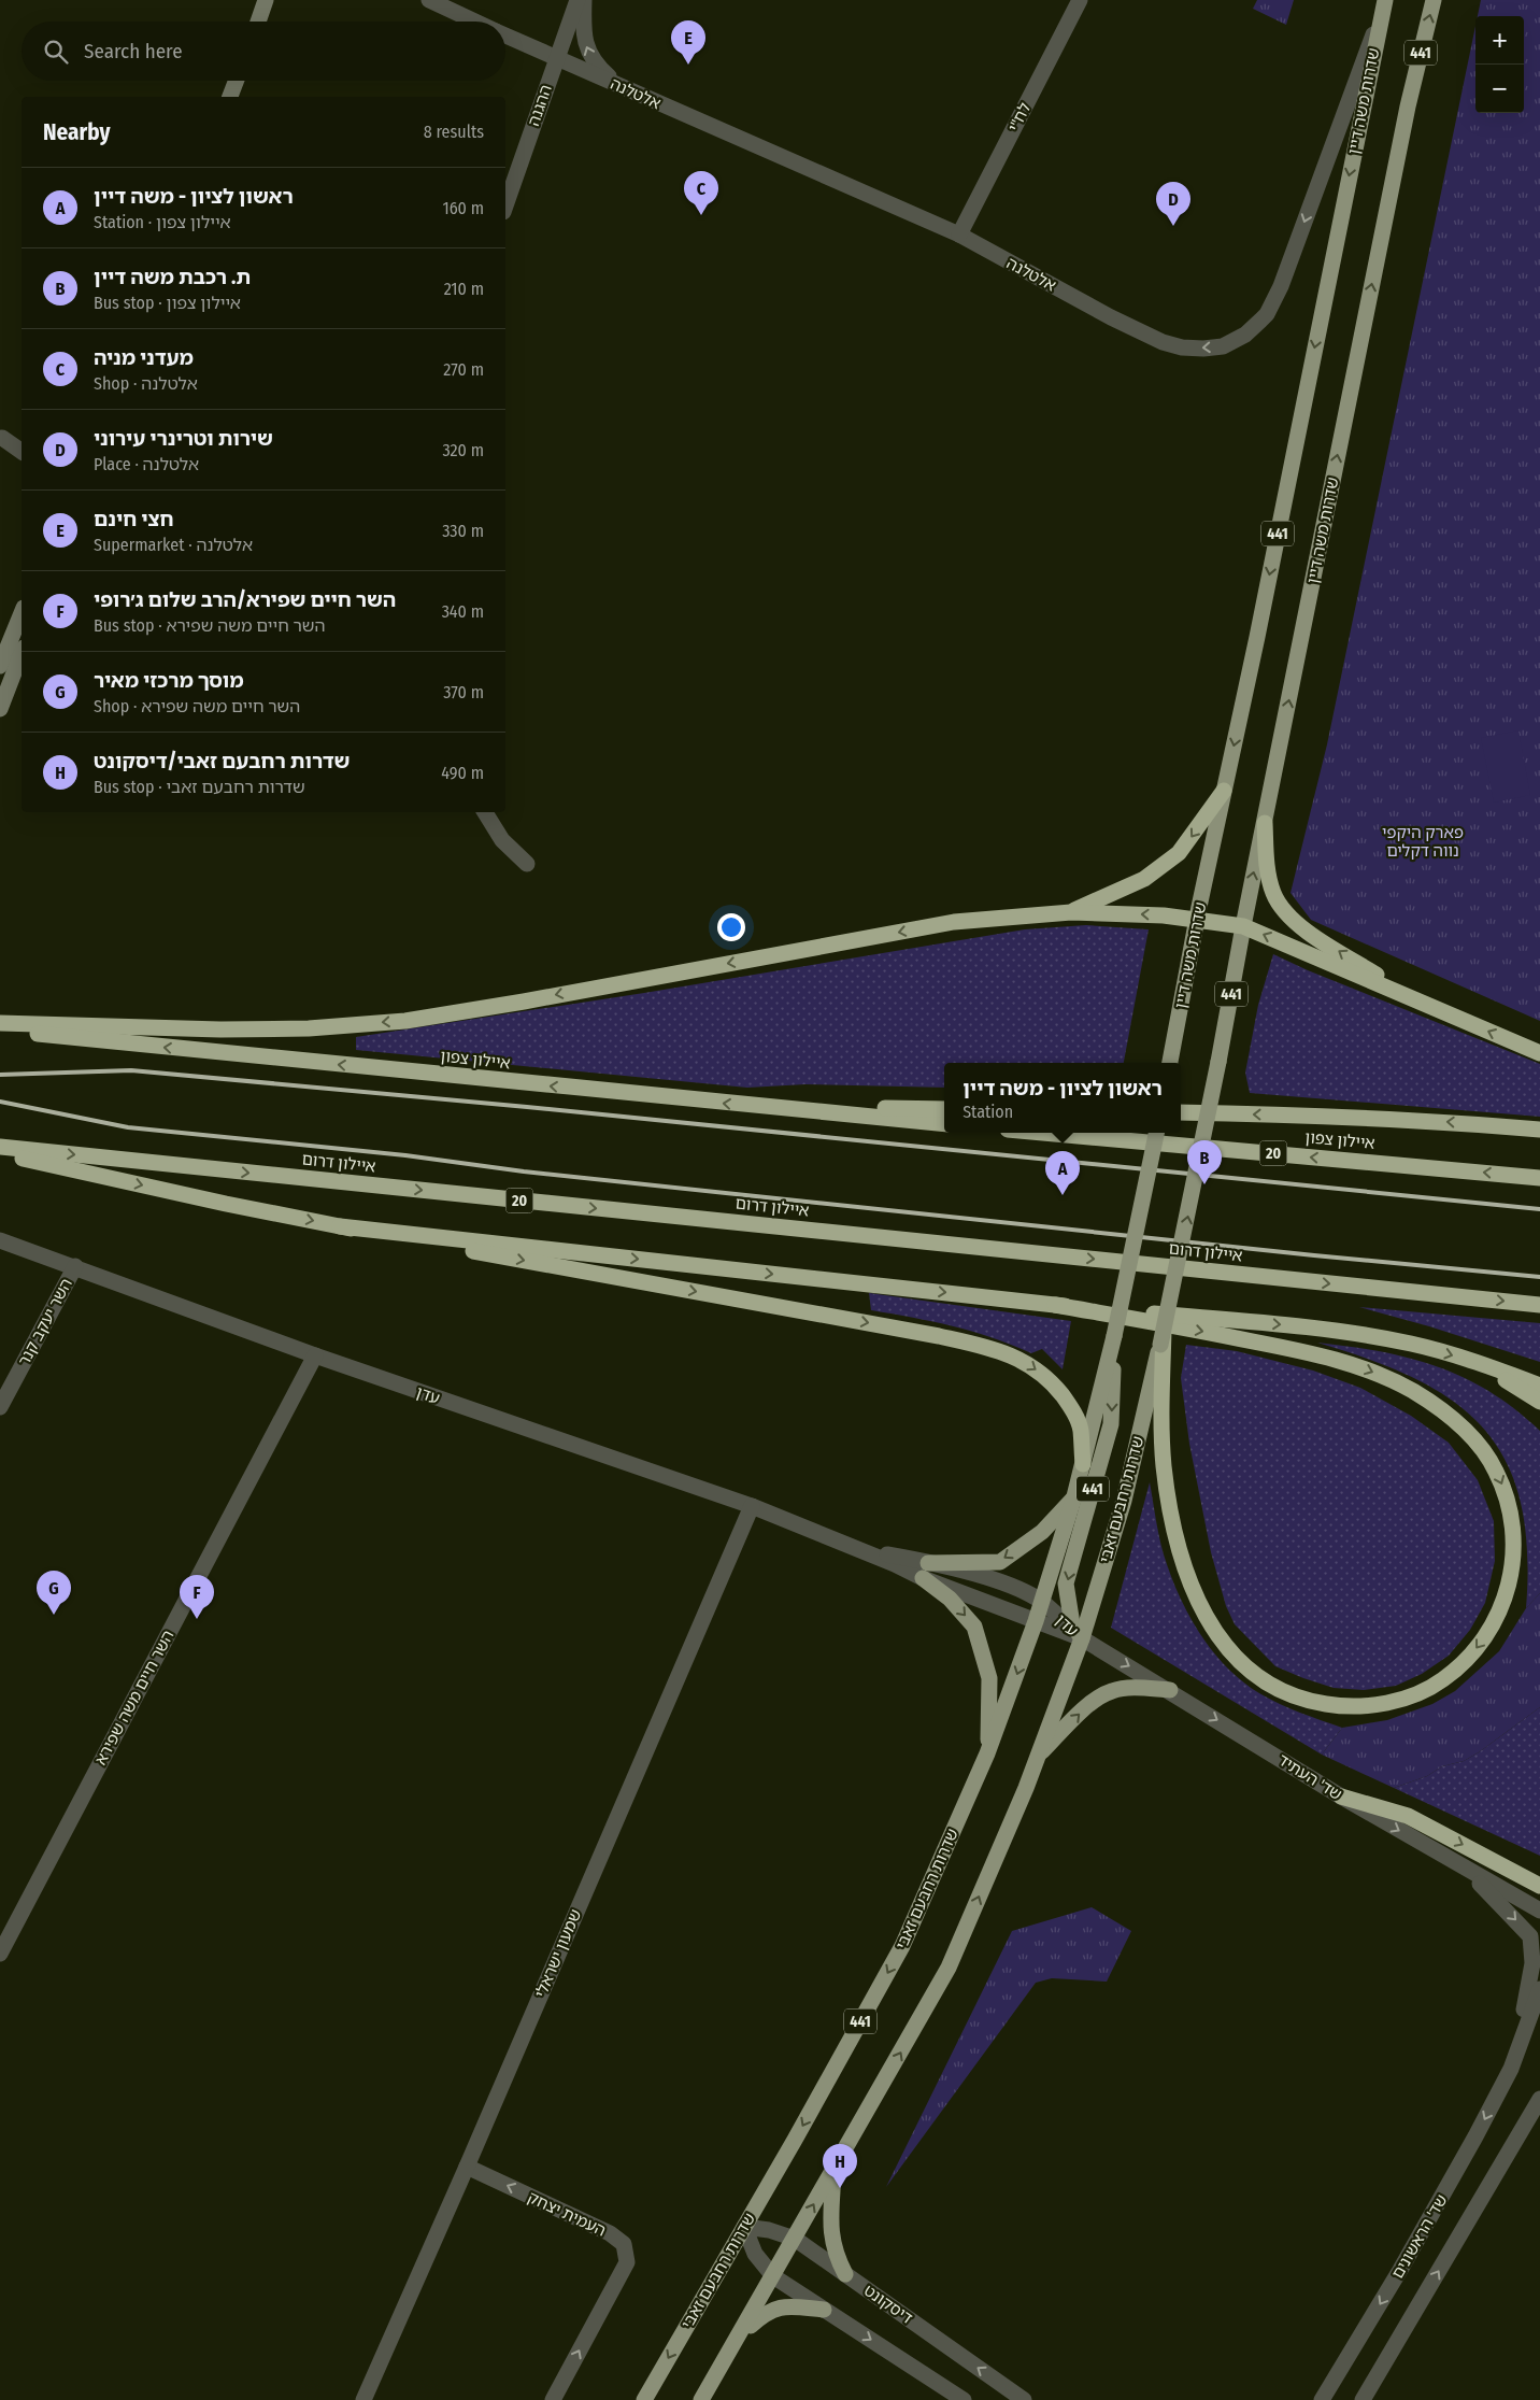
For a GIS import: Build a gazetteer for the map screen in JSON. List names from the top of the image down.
{
  "streets": {
    "highway": ["איילון צפון", "20", "איילון דרום"],
    "main road": ["441", "שדרות משה דיין", "שדרות רחבעם זאבי"],
    "street": [
      "אלטלנה",
      "ההגנה",
      "לח\"י",
      "השר יעקב קנר",
      "עדן",
      "השר חיים משה שפירא",
      "שד' העתיד",
      "שמעון ישראלי",
      "העמית יצחק",
      "שד' הראשונים",
      "דיסקונט"
    ]
  },
  "crossings": [
    ["441", "עדן"],
    ["441", "שדרות רחבעם זאבי"],
    ["441", "שד' העתיד"],
    ["אלטלנה", "שדרות משה דיין"],
    ["אלטלנה", "ההגנה"],
    ["אלטלנה", "לח\"י"],
    ["שדרות משה דיין", "שדרות רחבעם זאבי"],
    ["השר יעקב קנר", "עדן"],
    ["עדן", "שדרות רחבעם זאבי"],
    ["עדן", "השר חיים משה שפירא"],
    ["עדן", "שד' העתיד"],
    ["עדן", "שמעון ישראלי"],
    ["שדרות רחבעם זאבי", "שד' העתיד"],
    ["שדרות רחבעם זאבי", "דיסקונט"],
    ["שמעון ישראלי", "העמית יצחק"]
  ],
  "one_way": ["שד' העתיד"],
  "parks": ["פארק היקפי נווה דקלים"],
  "page": {
    "map_buttons": ["+", "−"],
    "pins": [
      "E",
      "C",
      "D",
      "B",
      "A",
      "G",
      "F",
      "H"
    ],
    "search": "Search here",
    "heading": ["Nearby", "8 results"],
    "list": [
      {
        "mark": "A",
        "name": "ראשון לציון - משה דיין",
        "note": "Station · איילון צפון",
        "value": "160 m"
      },
      {
        "mark": "B",
        "name": "ת. רכבת משה דיין",
        "note": "Bus stop · איילון צפון",
        "value": "210 m"
      },
      {
        "mark": "C",
        "name": "מעדני מניה",
        "note": "Shop · אלטלנה",
        "value": "270 m"
      },
      {
        "mark": "D",
        "name": "שירות וטרינרי עירוני",
        "note": "Place · אלטלנה",
        "value": "320 m"
      },
      {
        "mark": "E",
        "name": "חצי חינם",
        "note": "Supermarket · אלטלנה",
        "value": "330 m"
      },
      {
        "mark": "F",
        "name": "השר חיים שפירא/הרב שלום ג׳רופי",
        "note": "Bus stop · השר חיים משה שפירא",
        "value": "340 m"
      },
      {
        "mark": "G",
        "name": "מוסך מרכזי מאיר",
        "note": "Shop · השר חיים משה שפירא",
        "value": "370 m"
      },
      {
        "mark": "H",
        "name": "שדרות רחבעם זאבי/דיסקונט",
        "note": "Bus stop · שדרות רחבעם זאבי",
        "value": "490 m"
      }
    ],
    "popup": ["ראשון לציון - משה דיין", "Station"]
  }
}
